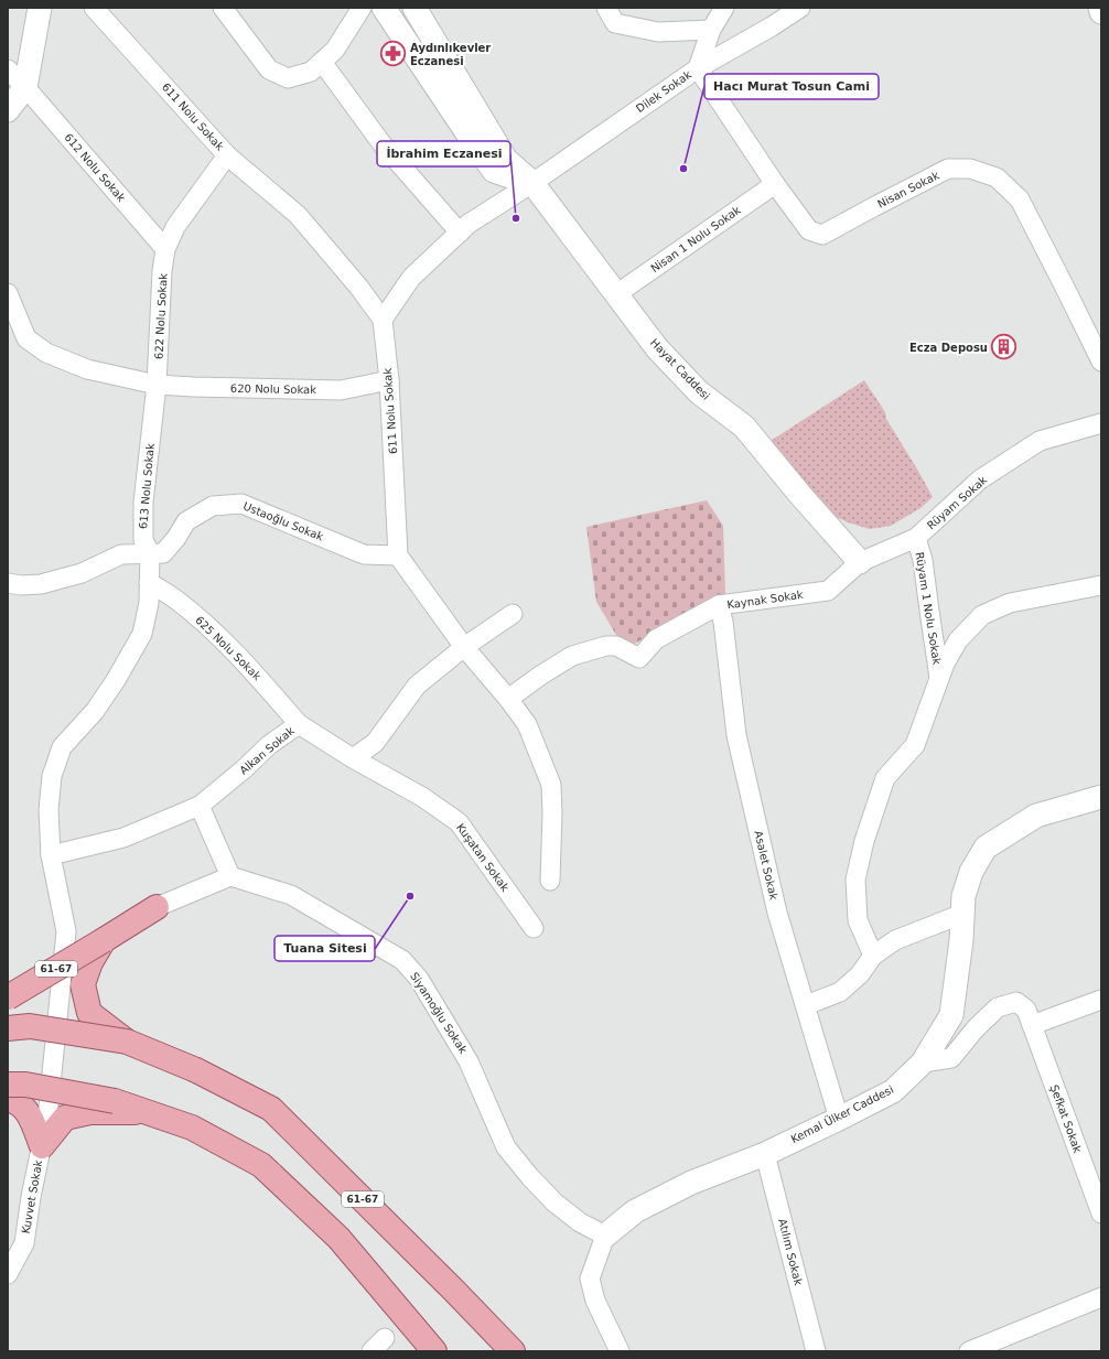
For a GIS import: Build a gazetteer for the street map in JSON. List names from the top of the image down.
{
  "streets": {
    "main road": ["61-67"],
    "street": [
      "Dilek Sokak",
      "611 Nolu Sokak",
      "612 Nolu Sokak",
      "Nisan Sokak",
      "Nisan 1 Nolu Sokak",
      "622 Nolu Sokak",
      "Hayat Caddesi",
      "620 Nolu Sokak",
      "613 Nolu Sokak",
      "Rüyam Sokak",
      "Ustaoğlu Sokak",
      "Kaynak Sokak",
      "Rüyam 1 Nolu Sokak",
      "625 Nolu Sokak",
      "Alkan Sokak",
      "Kuşatan Sokak",
      "Asalet Sokak",
      "Siyamoğlu Sokak",
      "Kemal Ülker Caddesi",
      "Şefkat Sokak",
      "Kuvvet Sokak",
      "Atılım Sokak"
    ]
  },
  "crossings": [
    ["Dilek Sokak", "611 Nolu Sokak"],
    ["Dilek Sokak", "Nisan Sokak"],
    ["Dilek Sokak", "Hayat Caddesi"],
    ["611 Nolu Sokak", "622 Nolu Sokak"],
    ["611 Nolu Sokak", "620 Nolu Sokak"],
    ["611 Nolu Sokak", "Ustaoğlu Sokak"],
    ["612 Nolu Sokak", "622 Nolu Sokak"],
    ["Nisan Sokak", "Nisan 1 Nolu Sokak"],
    ["Nisan 1 Nolu Sokak", "Hayat Caddesi"],
    ["622 Nolu Sokak", "620 Nolu Sokak"],
    ["622 Nolu Sokak", "613 Nolu Sokak"],
    ["Hayat Caddesi", "Rüyam Sokak"],
    ["Hayat Caddesi", "Kaynak Sokak"],
    ["620 Nolu Sokak", "613 Nolu Sokak"],
    ["613 Nolu Sokak", "Ustaoğlu Sokak"],
    ["613 Nolu Sokak", "625 Nolu Sokak"],
    ["613 Nolu Sokak", "Alkan Sokak"],
    ["613 Nolu Sokak", "Kuvvet Sokak"],
    ["Rüyam Sokak", "Kaynak Sokak"],
    ["Rüyam Sokak", "Rüyam 1 Nolu Sokak"],
    ["Kaynak Sokak", "Asalet Sokak"],
    ["625 Nolu Sokak", "Alkan Sokak"],
    ["Alkan Sokak", "Kuşatan Sokak"],
    ["Asalet Sokak", "Kemal Ülker Caddesi"],
    ["Siyamoğlu Sokak", "Kemal Ülker Caddesi"],
    ["Kemal Ülker Caddesi", "Şefkat Sokak"],
    ["Kemal Ülker Caddesi", "Atılım Sokak"]
  ],
  "places": {
    "pharmacy": ["Aydınlıkevler Eczanesi"],
    "other": ["Hacı Murat Tosun Cami", "İbrahim Eczanesi", "Tuana Sitesi"],
    "building": ["Ecza Deposu"]
  }
}
